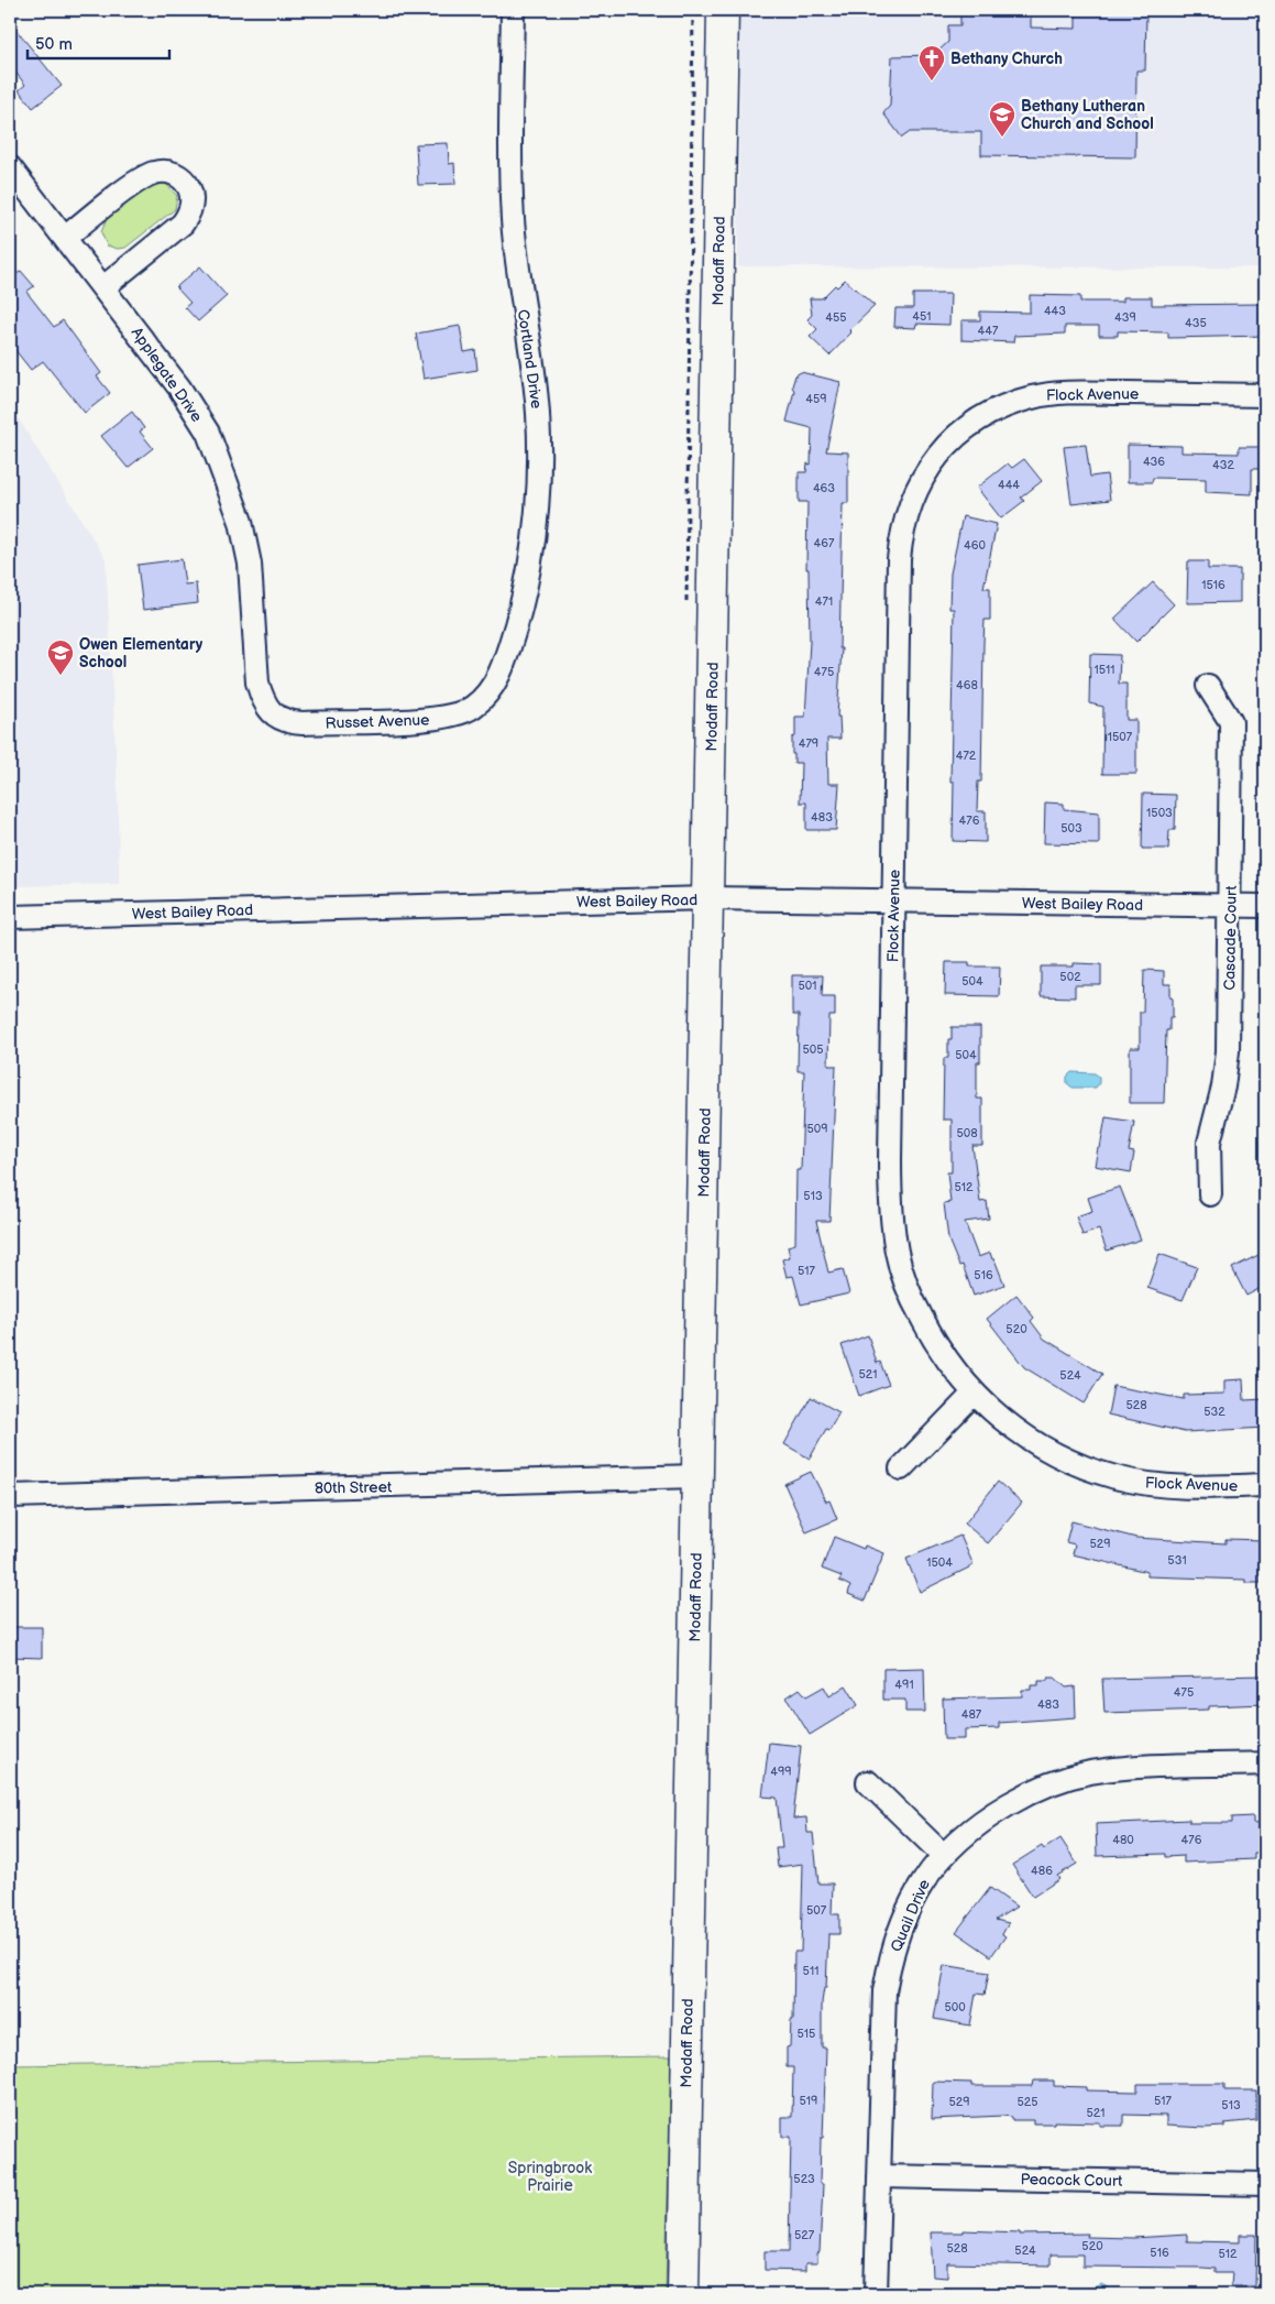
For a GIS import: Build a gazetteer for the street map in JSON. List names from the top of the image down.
{
  "streets": {
    "street": [
      "Modaff Road",
      "Cortland Drive",
      "Applegate Drive",
      "Flock Avenue",
      "Russet Avenue",
      "West Bailey Road",
      "Cascade Court",
      "80th Street",
      "Quail Drive",
      "Peacock Court"
    ]
  },
  "crossings": [
    ["Modaff Road", "West Bailey Road"],
    ["Modaff Road", "80th Street"],
    ["Cortland Drive", "Russet Avenue"],
    ["Applegate Drive", "Russet Avenue"],
    ["Flock Avenue", "West Bailey Road"],
    ["West Bailey Road", "Cascade Court"],
    ["Quail Drive", "Peacock Court"]
  ],
  "parks": ["Springbrook Prairie"],
  "places": {
    "church": ["Bethany Church"],
    "school or university": ["Bethany Lutheran Church and School", "Owen Elementary School"]
  },
  "house_numbers": [
    "443",
    "451",
    "455",
    "439",
    "435",
    "447",
    "459",
    "436",
    "432",
    "444",
    "463",
    "467",
    "460",
    "1516",
    "471",
    "1511",
    "475",
    "468",
    "1507",
    "479",
    "472",
    "1503",
    "483",
    "476",
    "503",
    "502",
    "504",
    "501",
    "505",
    "504",
    "509",
    "508",
    "512",
    "513",
    "517",
    "516",
    "520",
    "521",
    "524",
    "528",
    "532",
    "529",
    "531",
    "1504",
    "491",
    "475",
    "483",
    "487",
    "499",
    "480",
    "476",
    "486",
    "507",
    "511",
    "500",
    "515",
    "519",
    "517",
    "529",
    "525",
    "513",
    "521",
    "523",
    "527",
    "520",
    "528",
    "524",
    "516",
    "512"
  ],
  "scale_bar": "50 m"
}
